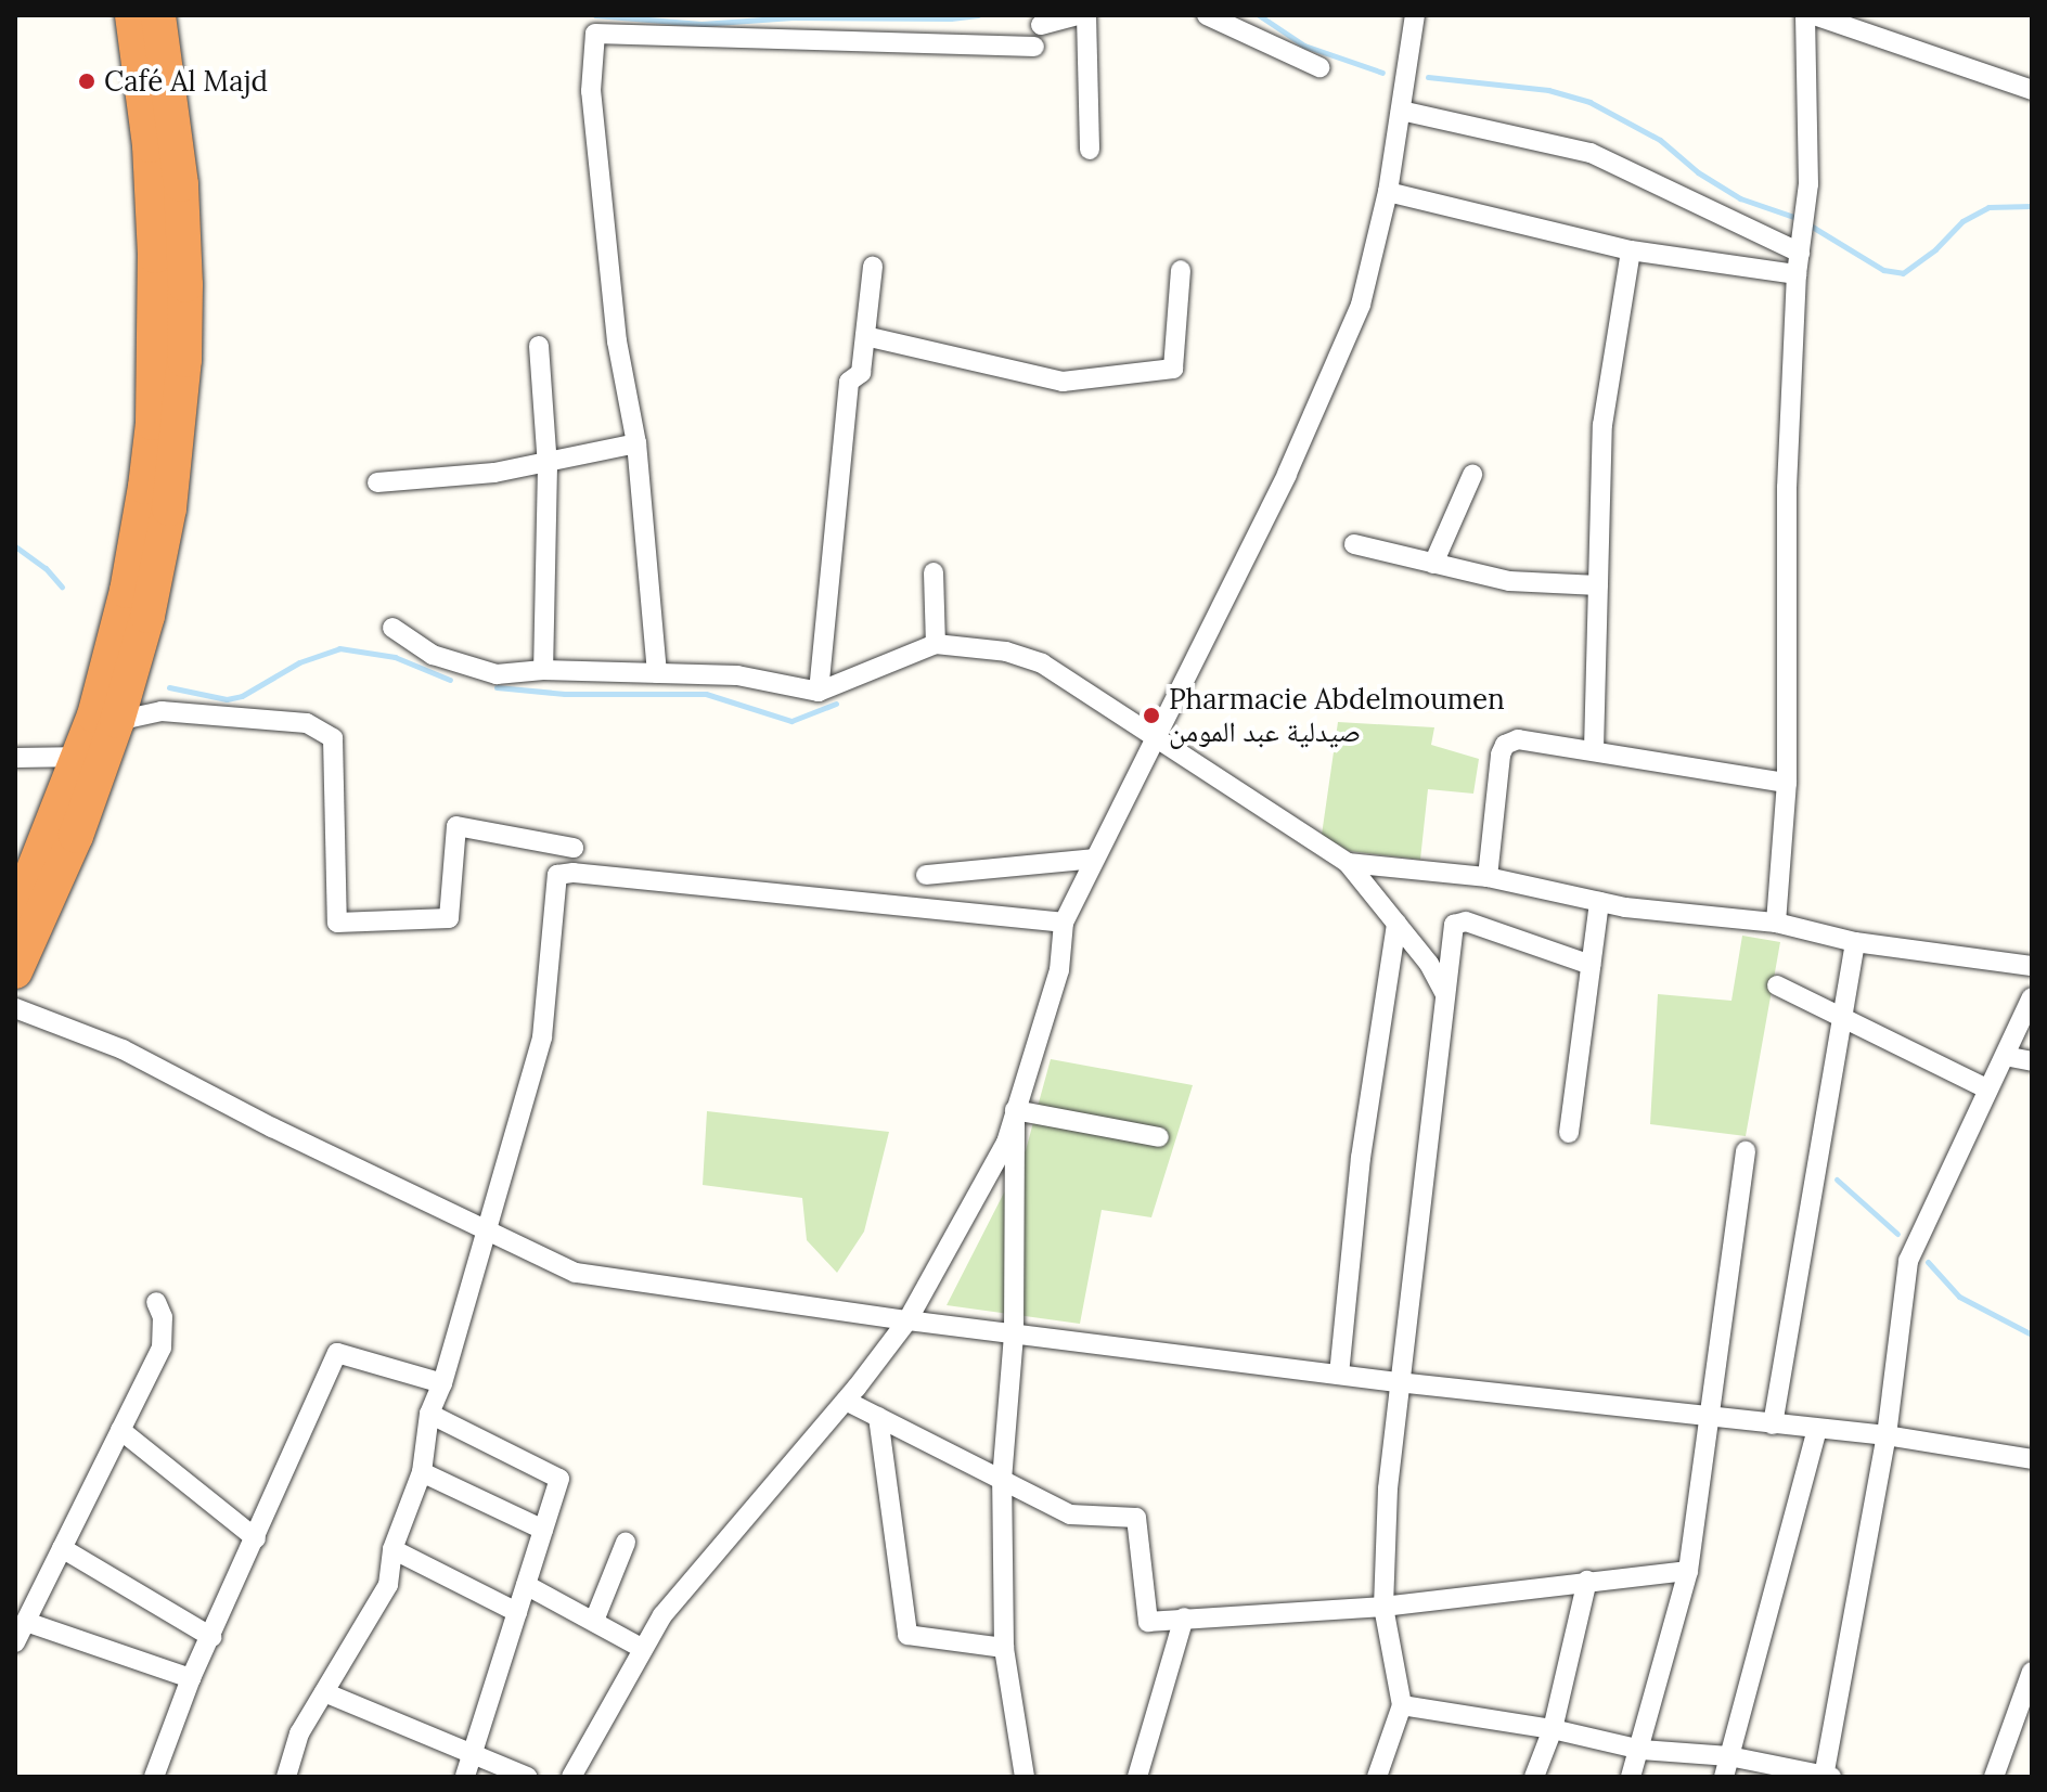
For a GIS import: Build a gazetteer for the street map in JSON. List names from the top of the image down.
{
  "places": ["Café Al Majd", "Pharmacie Abdelmoumen صيدلية عبد المومن"]
}
